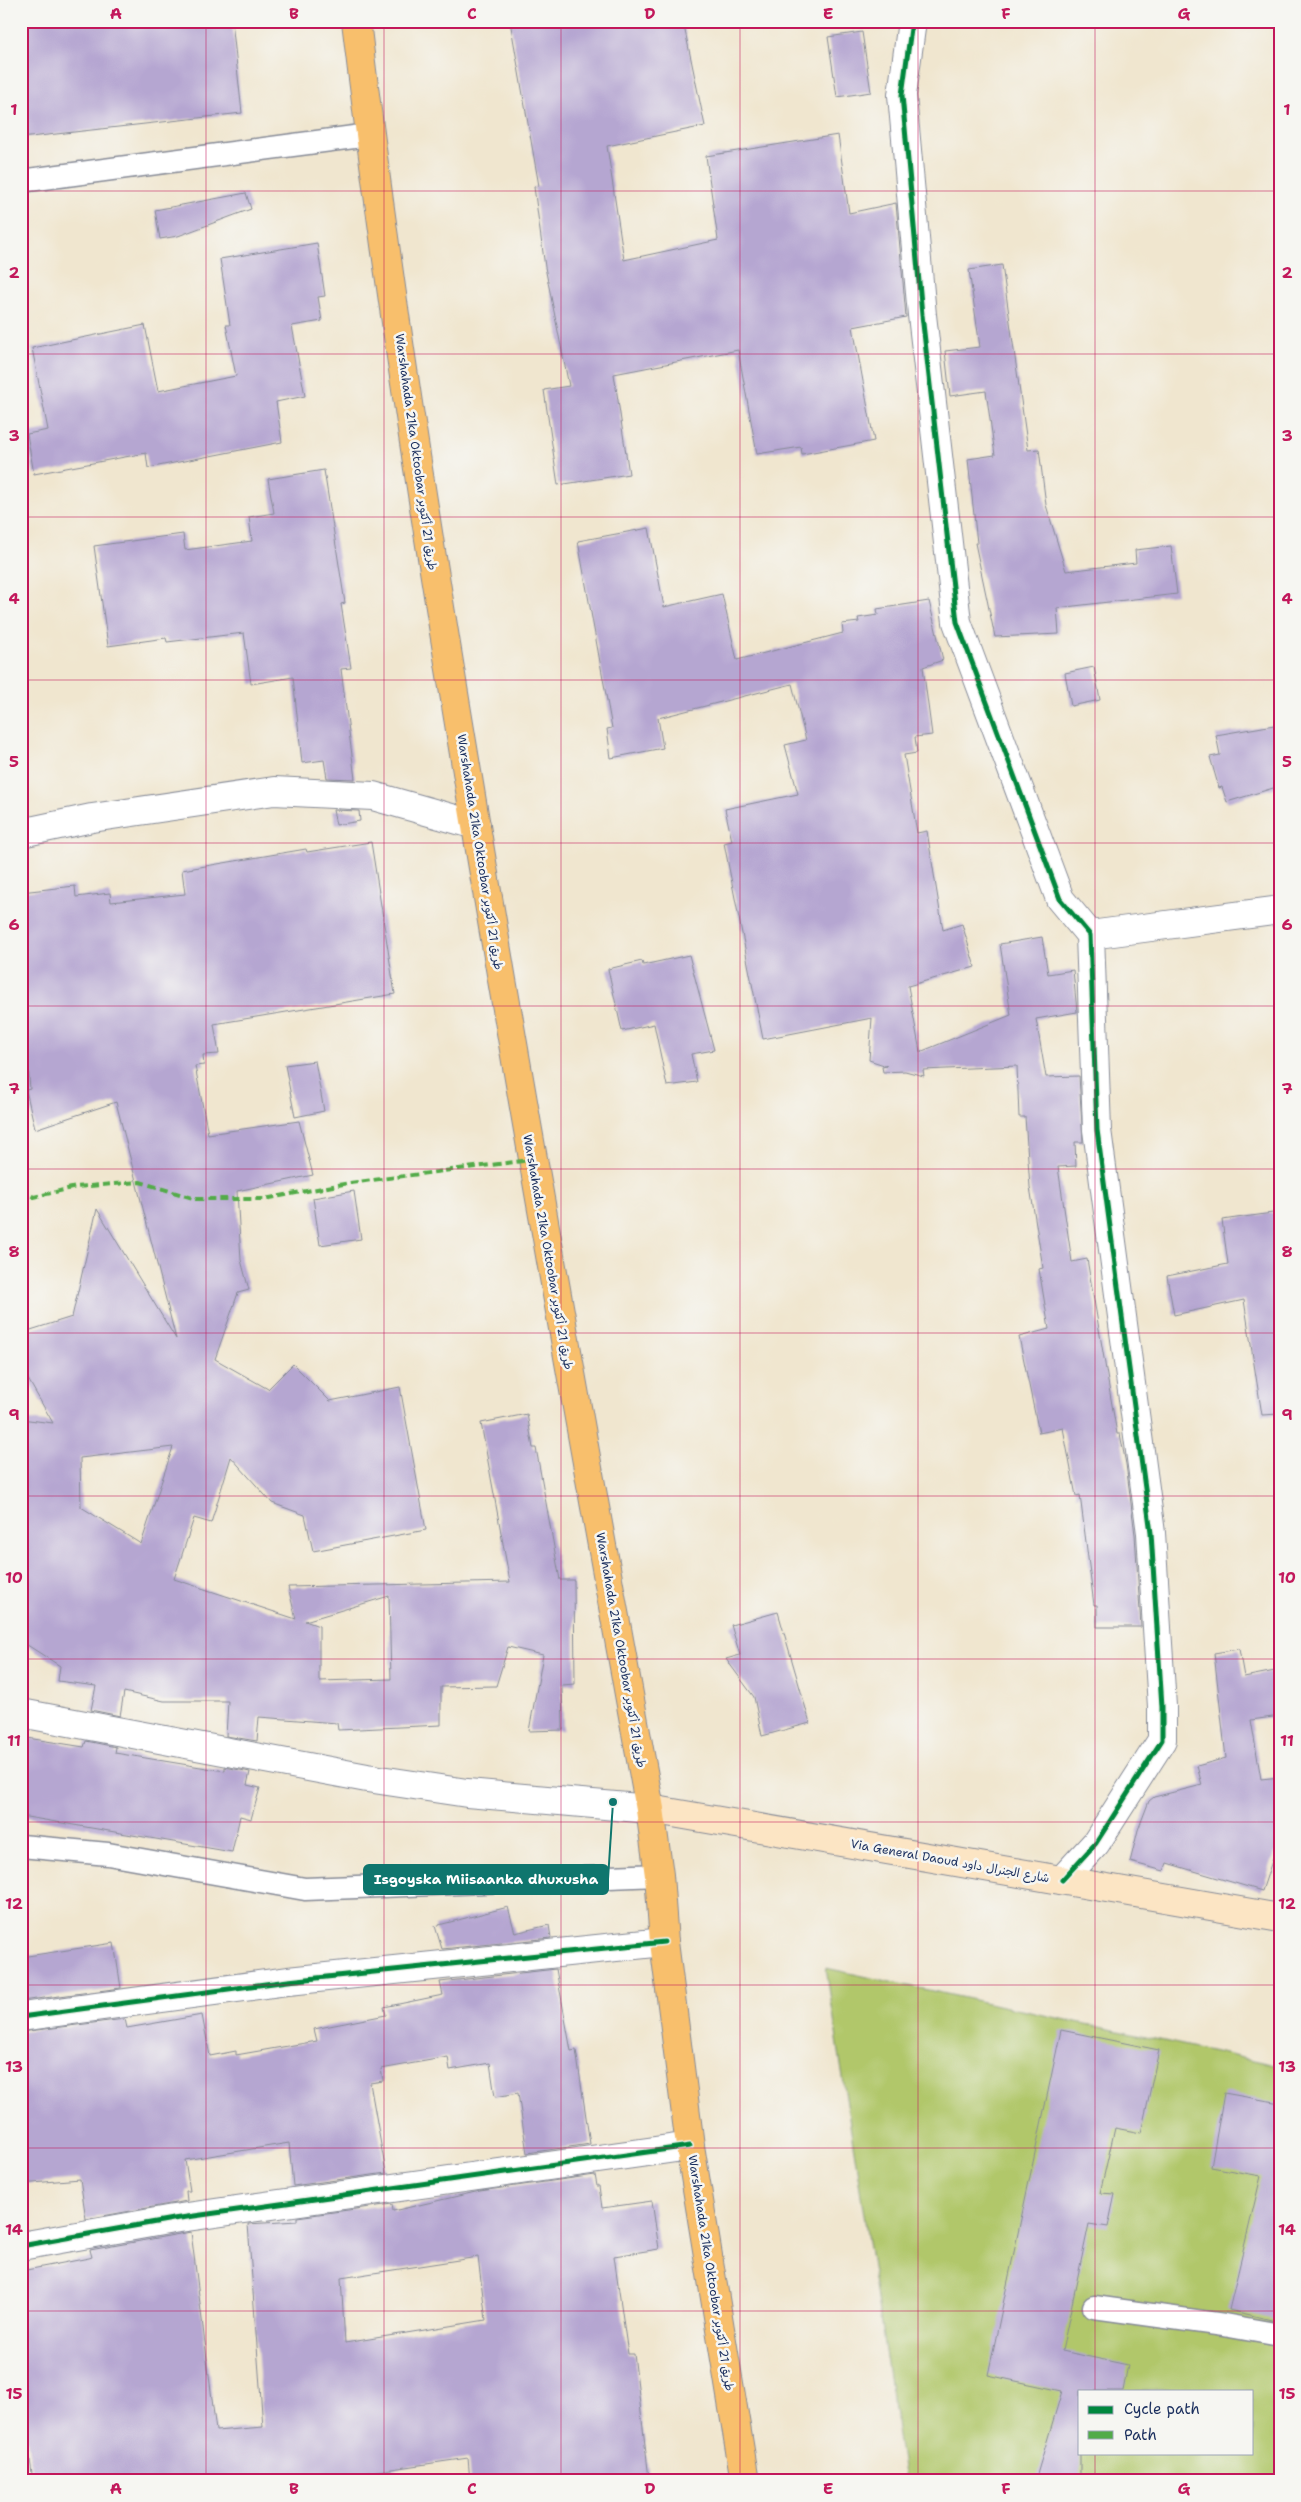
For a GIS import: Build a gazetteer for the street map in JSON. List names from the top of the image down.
{
  "streets": {
    "main road": ["Warshahada 21ka Oktoobar طريق 21 أكتوبر", "Via General Daoud شارع الجنرال داود"]
  },
  "crossings": [
    ["Warshahada 21ka Oktoobar طريق 21 أكتوبر", "Via General Daoud شارع الجنرال داود"]
  ],
  "places": ["Isgoyska Miisaanka dhuxusha"],
  "legend": ["Cycle path", "Path"],
  "grid": {
    "columns": [
      "A",
      "B",
      "C",
      "D",
      "E",
      "F",
      "G"
    ],
    "rows": [
      "1",
      "2",
      "3",
      "4",
      "5",
      "6",
      "7",
      "8",
      "9",
      "10",
      "11",
      "12",
      "13",
      "14",
      "15"
    ]
  }
}
